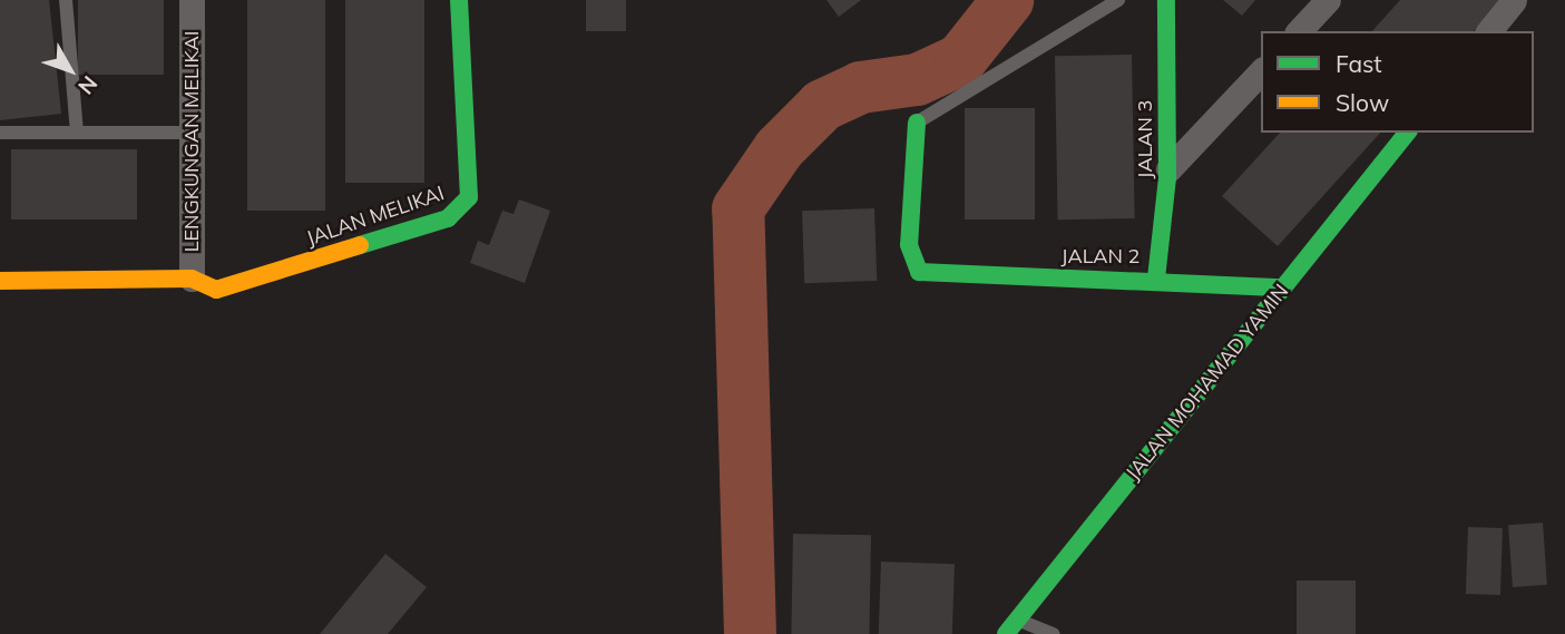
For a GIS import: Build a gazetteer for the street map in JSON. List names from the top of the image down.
{
  "streets": {
    "street": [
      "JALAN 3",
      "LENGKUNGAN MELIKAI",
      "JALAN MELIKAI",
      "JALAN 2",
      "JALAN MOHAMAD YAMIN"
    ]
  },
  "crossings": [
    ["JALAN 3", "JALAN 2"],
    ["LENGKUNGAN MELIKAI", "JALAN MELIKAI"],
    ["JALAN 2", "JALAN MOHAMAD YAMIN"]
  ],
  "legend": ["Fast", "Slow"],
  "north": "bottom right"
}
